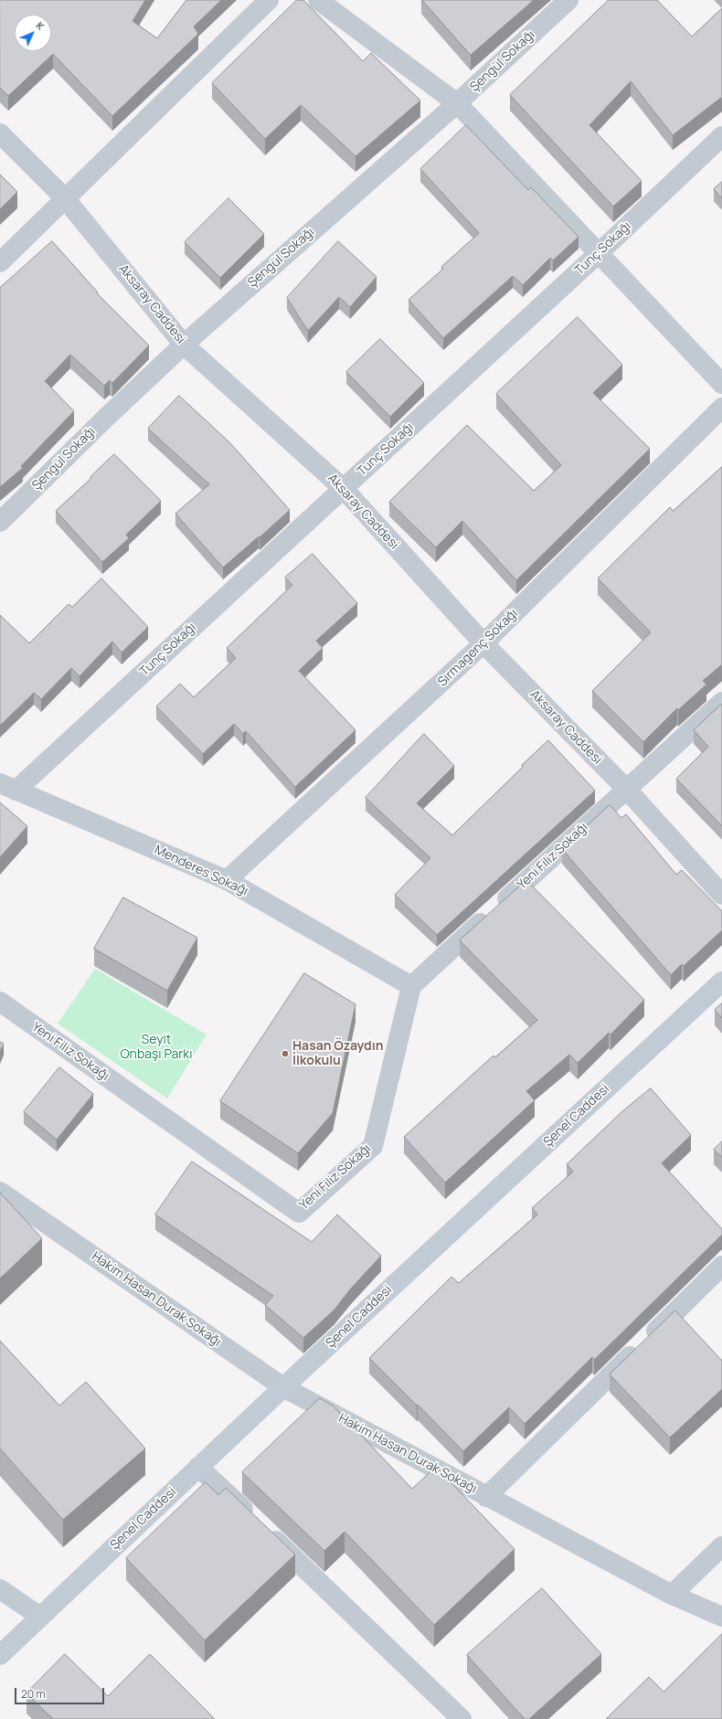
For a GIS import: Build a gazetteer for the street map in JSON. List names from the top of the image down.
{
  "streets": {
    "street": [
      "Şengül Sokağı",
      "Tunç Sokağı",
      "Aksaray Caddesi",
      "Sırmagenç Sokağı",
      "Yeni Filiz Sokağı",
      "Menderes Sokağı",
      "Şenel Caddesi",
      "Hakim Hasan Durak Sokağı"
    ]
  },
  "crossings": [
    ["Şengül Sokağı", "Aksaray Caddesi"],
    ["Tunç Sokağı", "Aksaray Caddesi"],
    ["Tunç Sokağı", "Menderes Sokağı"],
    ["Aksaray Caddesi", "Sırmagenç Sokağı"],
    ["Aksaray Caddesi", "Yeni Filiz Sokağı"],
    ["Sırmagenç Sokağı", "Menderes Sokağı"],
    ["Yeni Filiz Sokağı", "Menderes Sokağı"],
    ["Şenel Caddesi", "Hakim Hasan Durak Sokağı"]
  ],
  "parks": ["Seyit Onbaşı Parkı"],
  "places": ["Hasan Özaydın İlkokulu"],
  "scale_bar": "20 m",
  "north": "top right"
}
